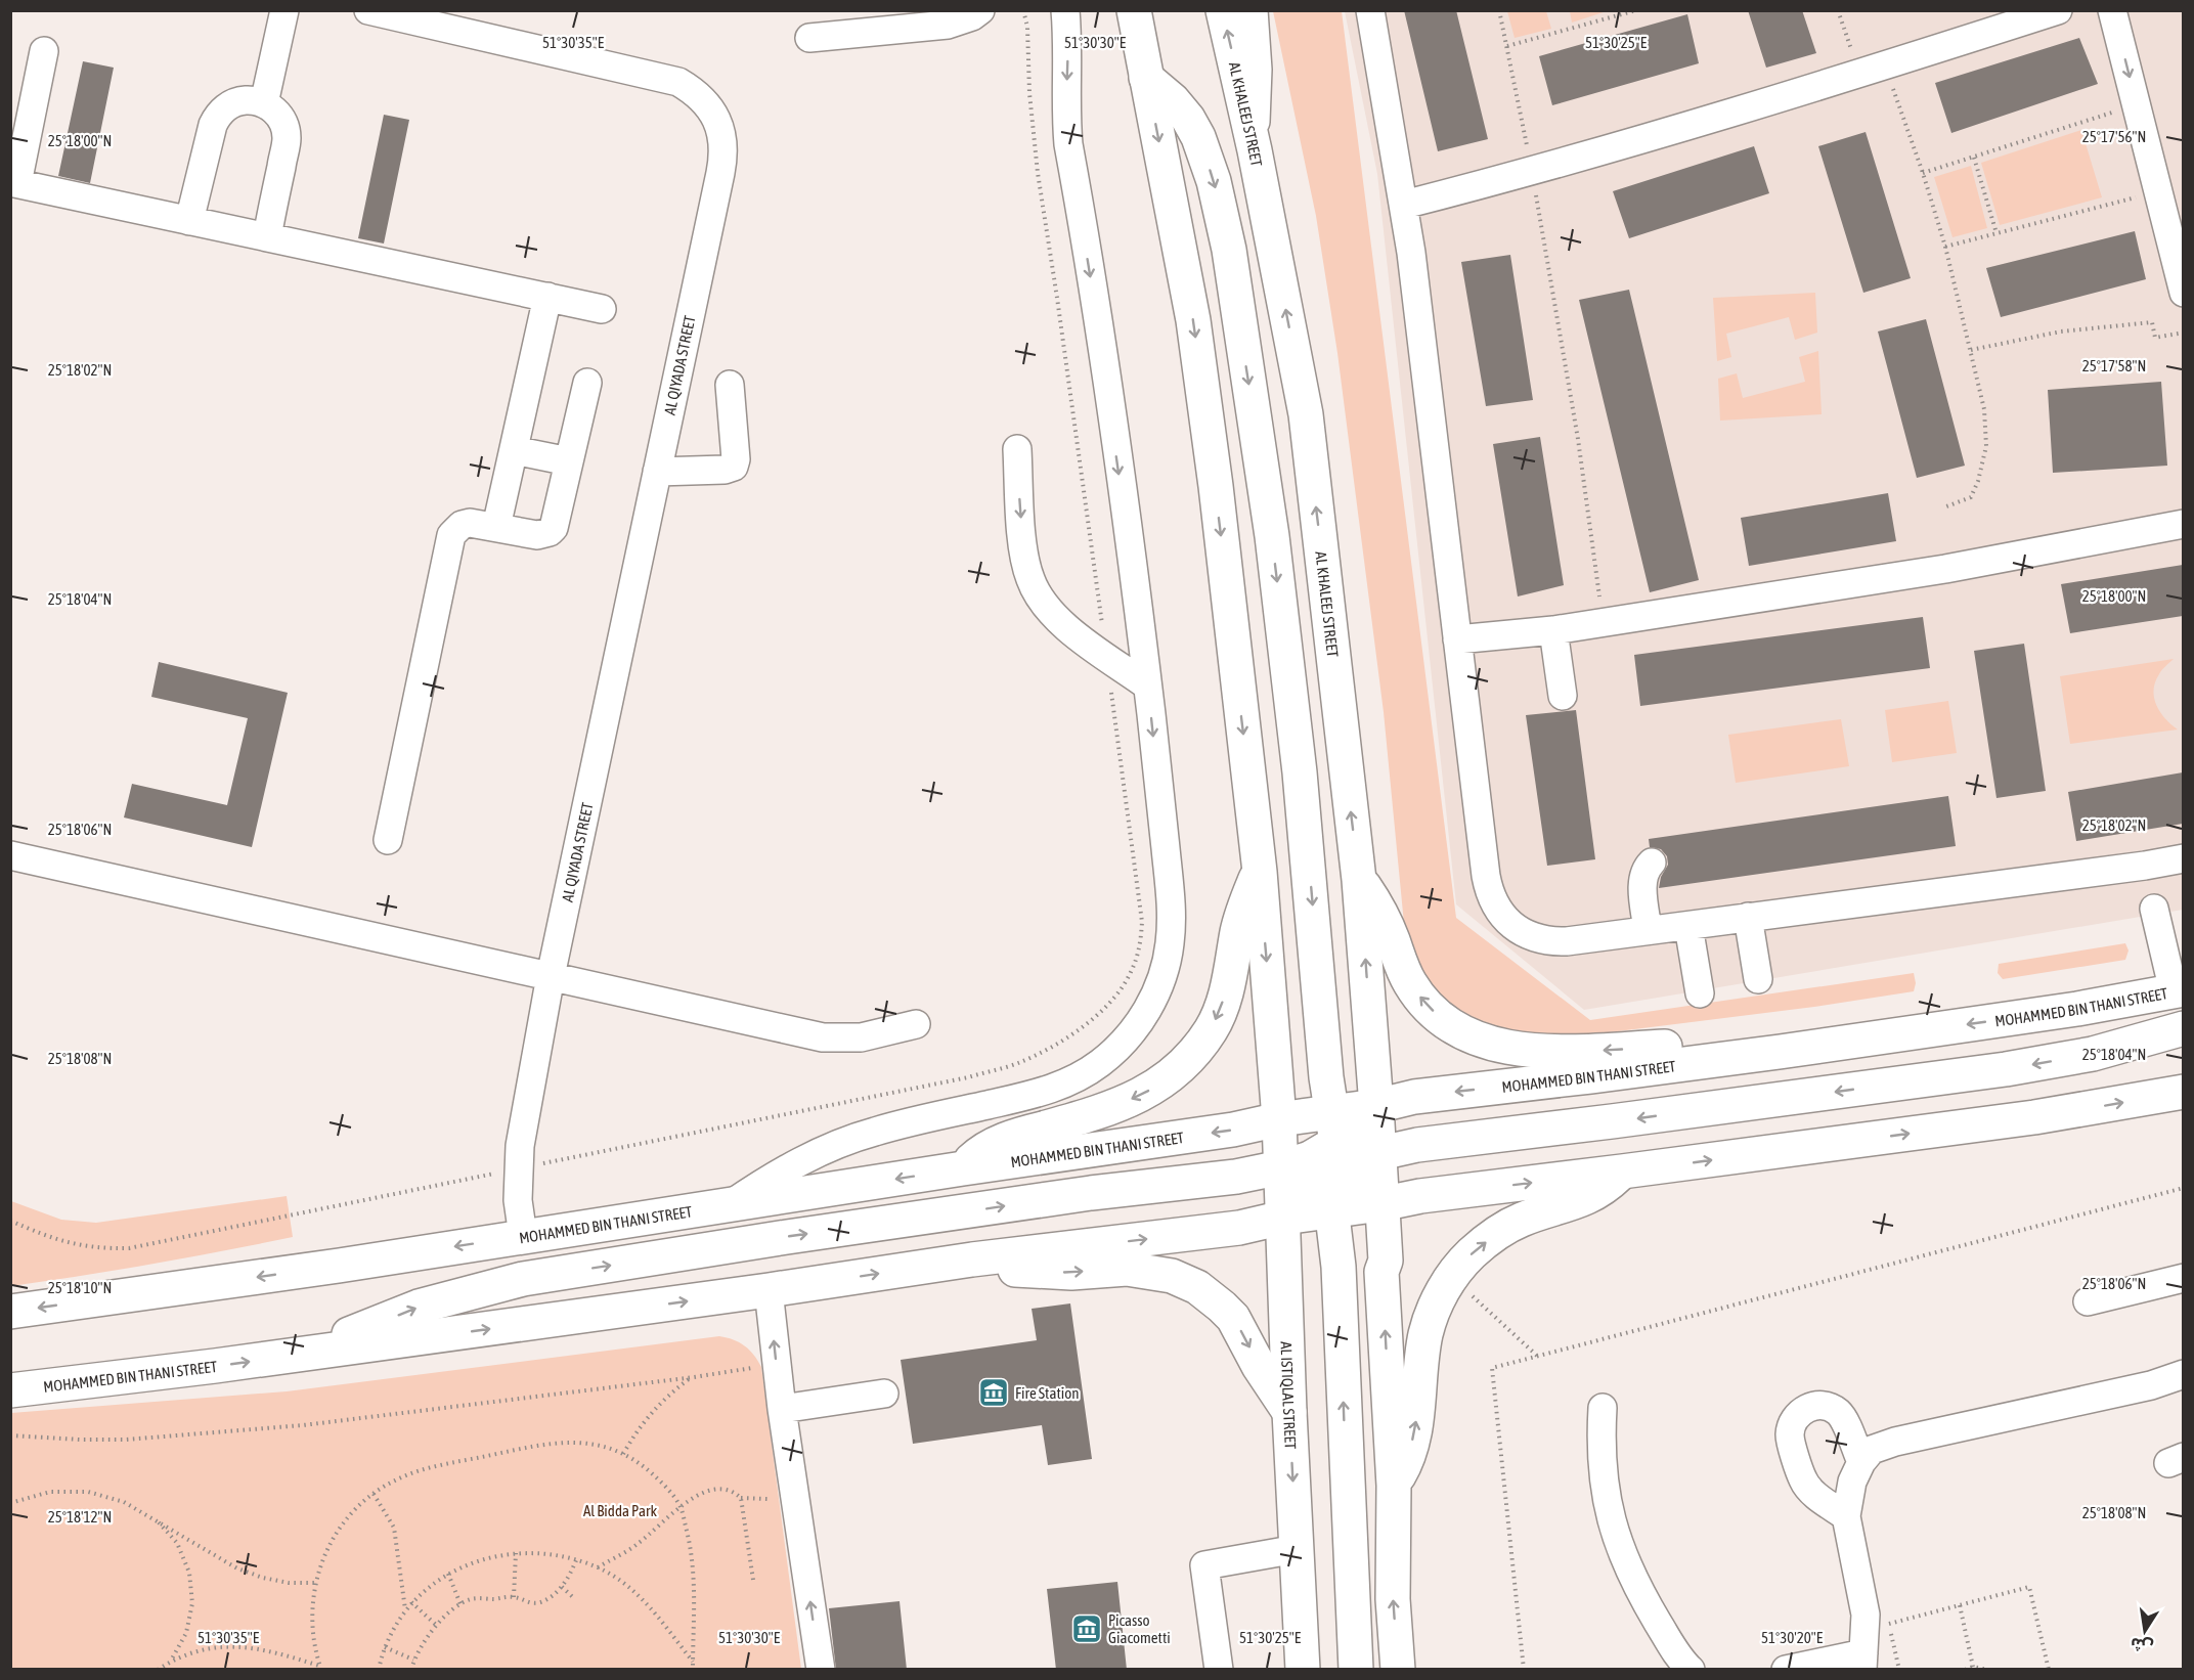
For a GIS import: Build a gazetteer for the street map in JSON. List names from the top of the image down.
{
  "streets": {
    "main road": ["AL KHALEEJ STREET", "MOHAMMED BIN THANI STREET", "AL ISTIQLAL STREET"],
    "street": ["AL QIYADA STREET"]
  },
  "crossings": [
    ["AL KHALEEJ STREET", "MOHAMMED BIN THANI STREET"],
    ["AL QIYADA STREET", "MOHAMMED BIN THANI STREET"],
    ["MOHAMMED BIN THANI STREET", "AL ISTIQLAL STREET"]
  ],
  "parks": ["Al Bidda Park"],
  "places": {
    "museum": ["Fire Station", "Picasso Giacometti"]
  },
  "north": "bottom",
  "coordinates": [
    "51°30'35\"E",
    "51°30'30\"E",
    "51°30'25\"E",
    "25°17'56\"N",
    "25°18'00\"N",
    "25°17'58\"N",
    "25°18'02\"N",
    "25°18'04\"N",
    "25°18'06\"N",
    "25°18'08\"N",
    "25°18'10\"N",
    "25°18'12\"N",
    "51°30'20\"E"
  ]
}
